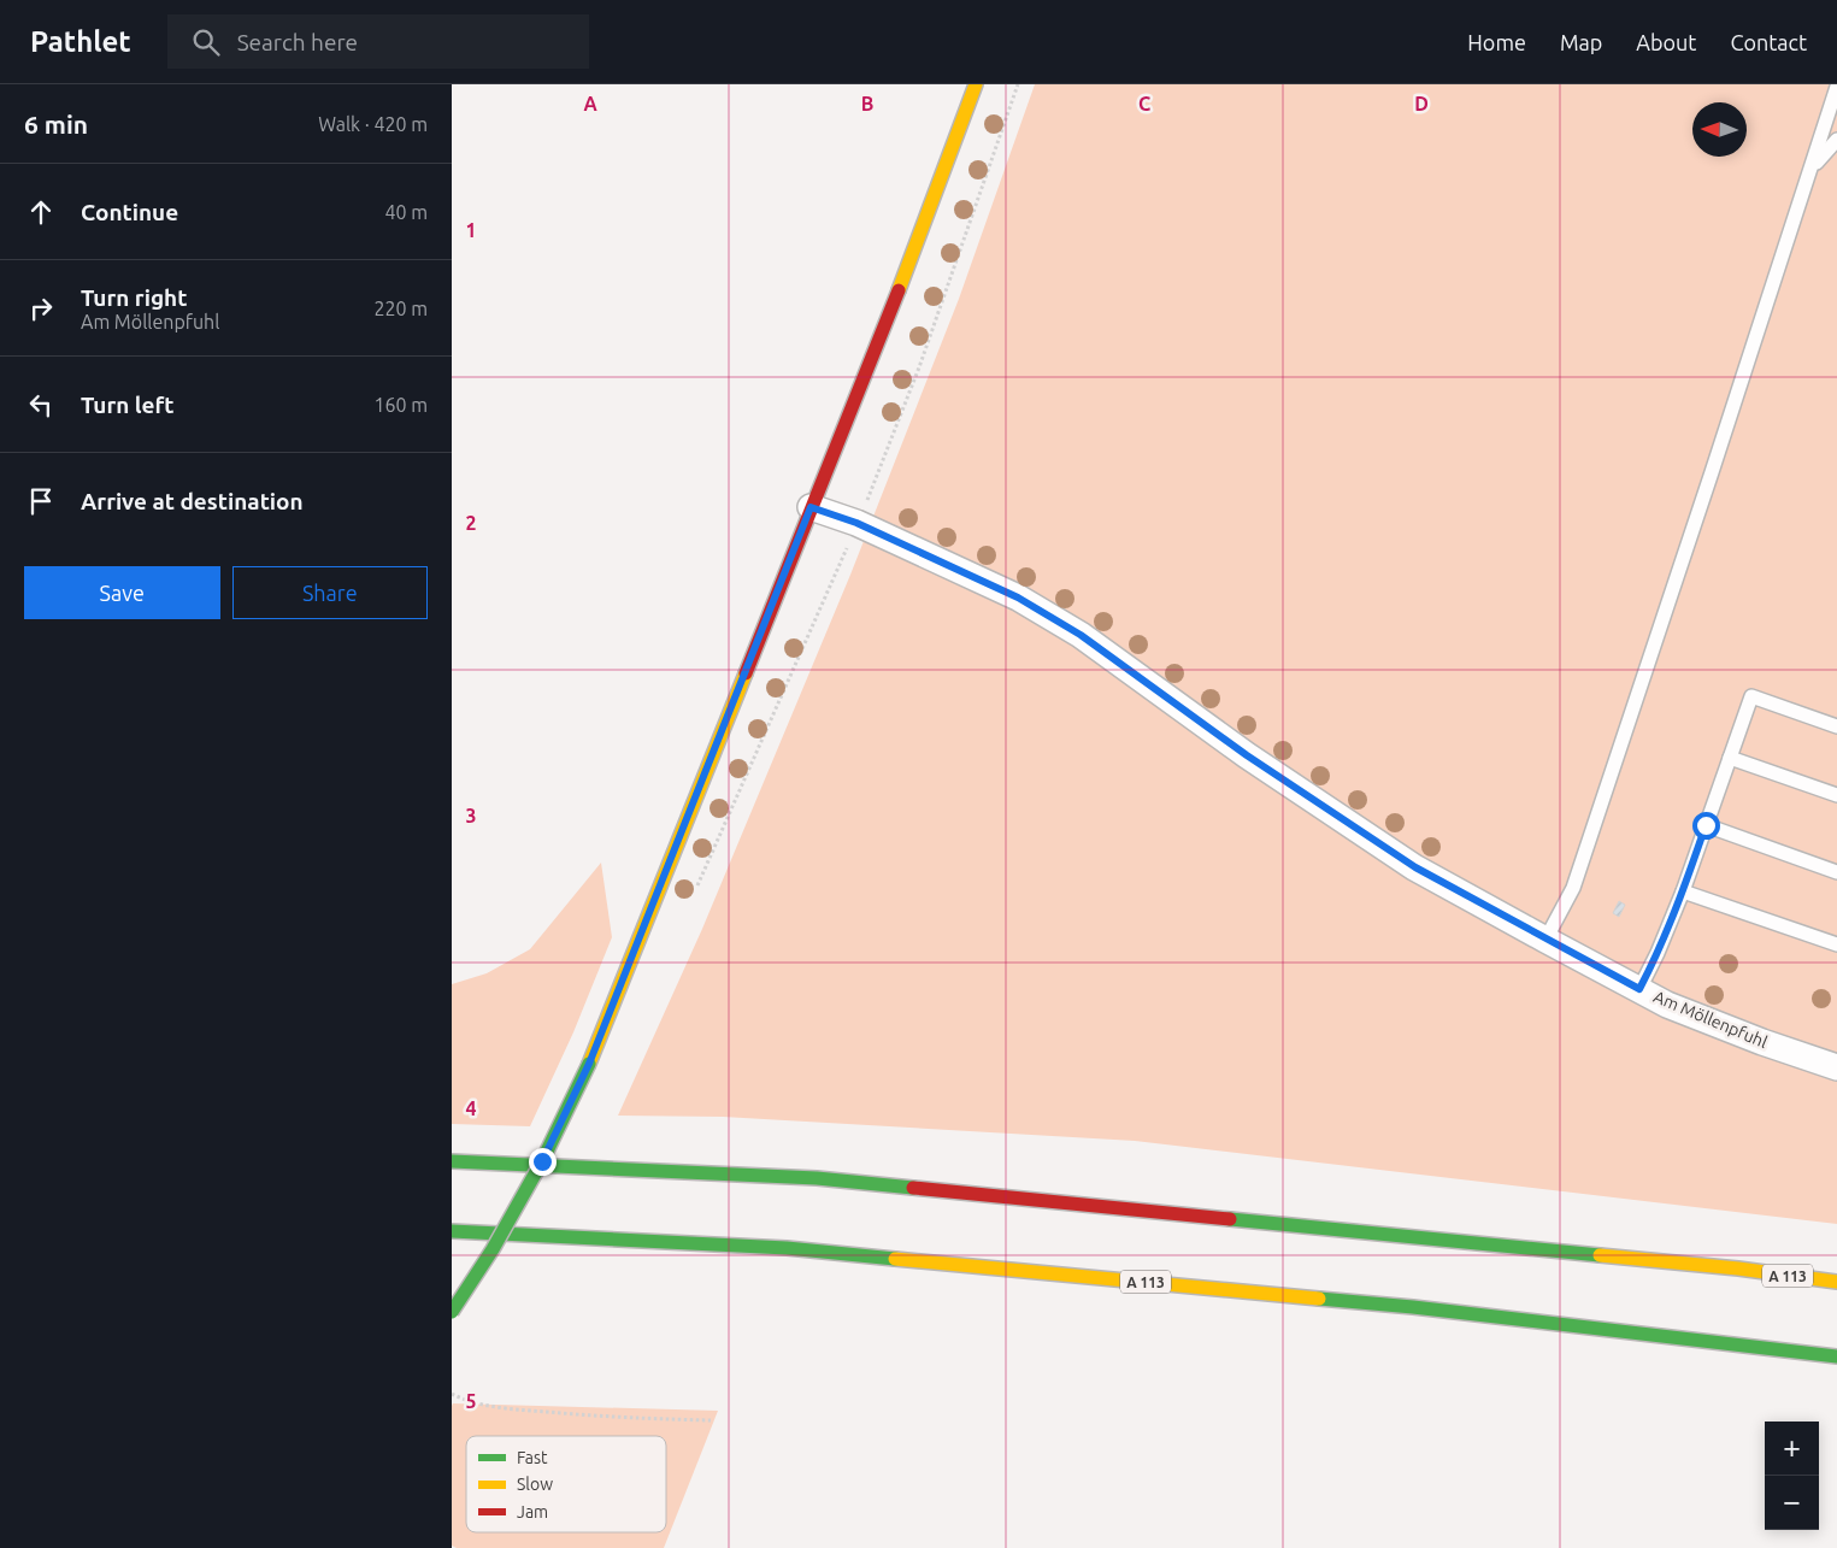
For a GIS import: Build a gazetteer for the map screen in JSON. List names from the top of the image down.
{
  "streets": {
    "main road": ["A 113"],
    "street": ["Am Möllenpfuhl"]
  },
  "legend": ["Fast", "Slow", "Jam"],
  "north": "left",
  "page": {
    "header": "Pathlet",
    "search": "Search here",
    "nav": [
      "Home",
      "Map",
      "About",
      "Contact"
    ],
    "heading": ["6 min", "Walk · 420 m"],
    "list": [
      ["Continue", "40 m"],
      ["Turn right", "Am Möllenpfuhl", "220 m"],
      ["Turn left", "160 m"],
      "Arrive at destination"
    ],
    "buttons": ["Save", "Share"],
    "map_buttons": ["+", "−"]
  },
  "grid": {
    "columns": [
      "A",
      "B",
      "C",
      "D"
    ],
    "rows": [
      "1",
      "2",
      "3",
      "4",
      "5"
    ]
  }
}
